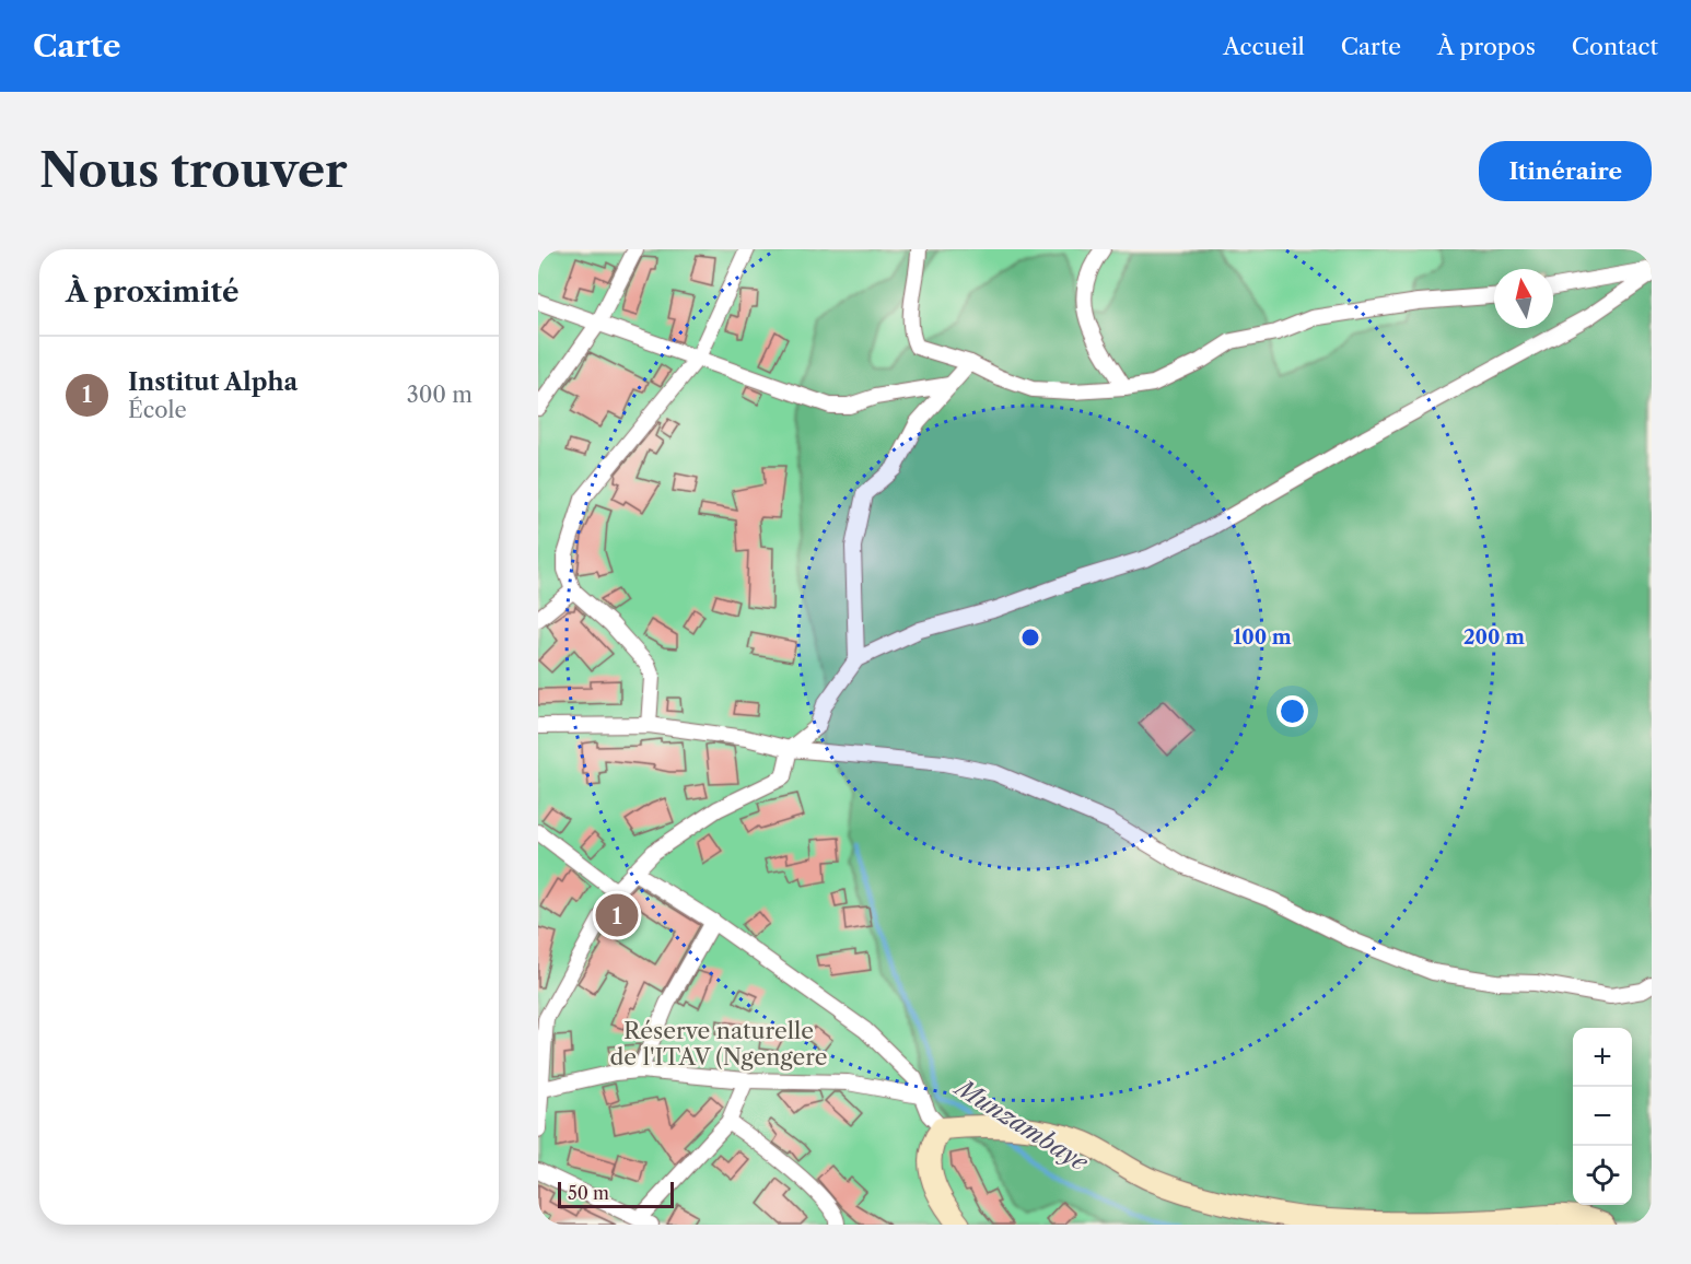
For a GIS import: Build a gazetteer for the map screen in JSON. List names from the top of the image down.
{
  "water": ["Munzambaye"],
  "parks": ["Réserve naturelle de l'ITAV (Ngengere"],
  "scale_bar": "50 m",
  "north": "top",
  "page": {
    "header": "Carte",
    "nav": [
      "Accueil",
      "Carte",
      "À propos",
      "Contact"
    ],
    "buttons": "Itinéraire",
    "title": "Nous trouver",
    "heading": "À proximité",
    "list": [
      {
        "mark": "1",
        "name": "Institut Alpha",
        "note": "École",
        "value": "300 m"
      }
    ],
    "pins": "1",
    "map_buttons": ["+", "−"],
    "scale": "50 m"
  },
  "rings": ["100 m", "200 m"]
}
